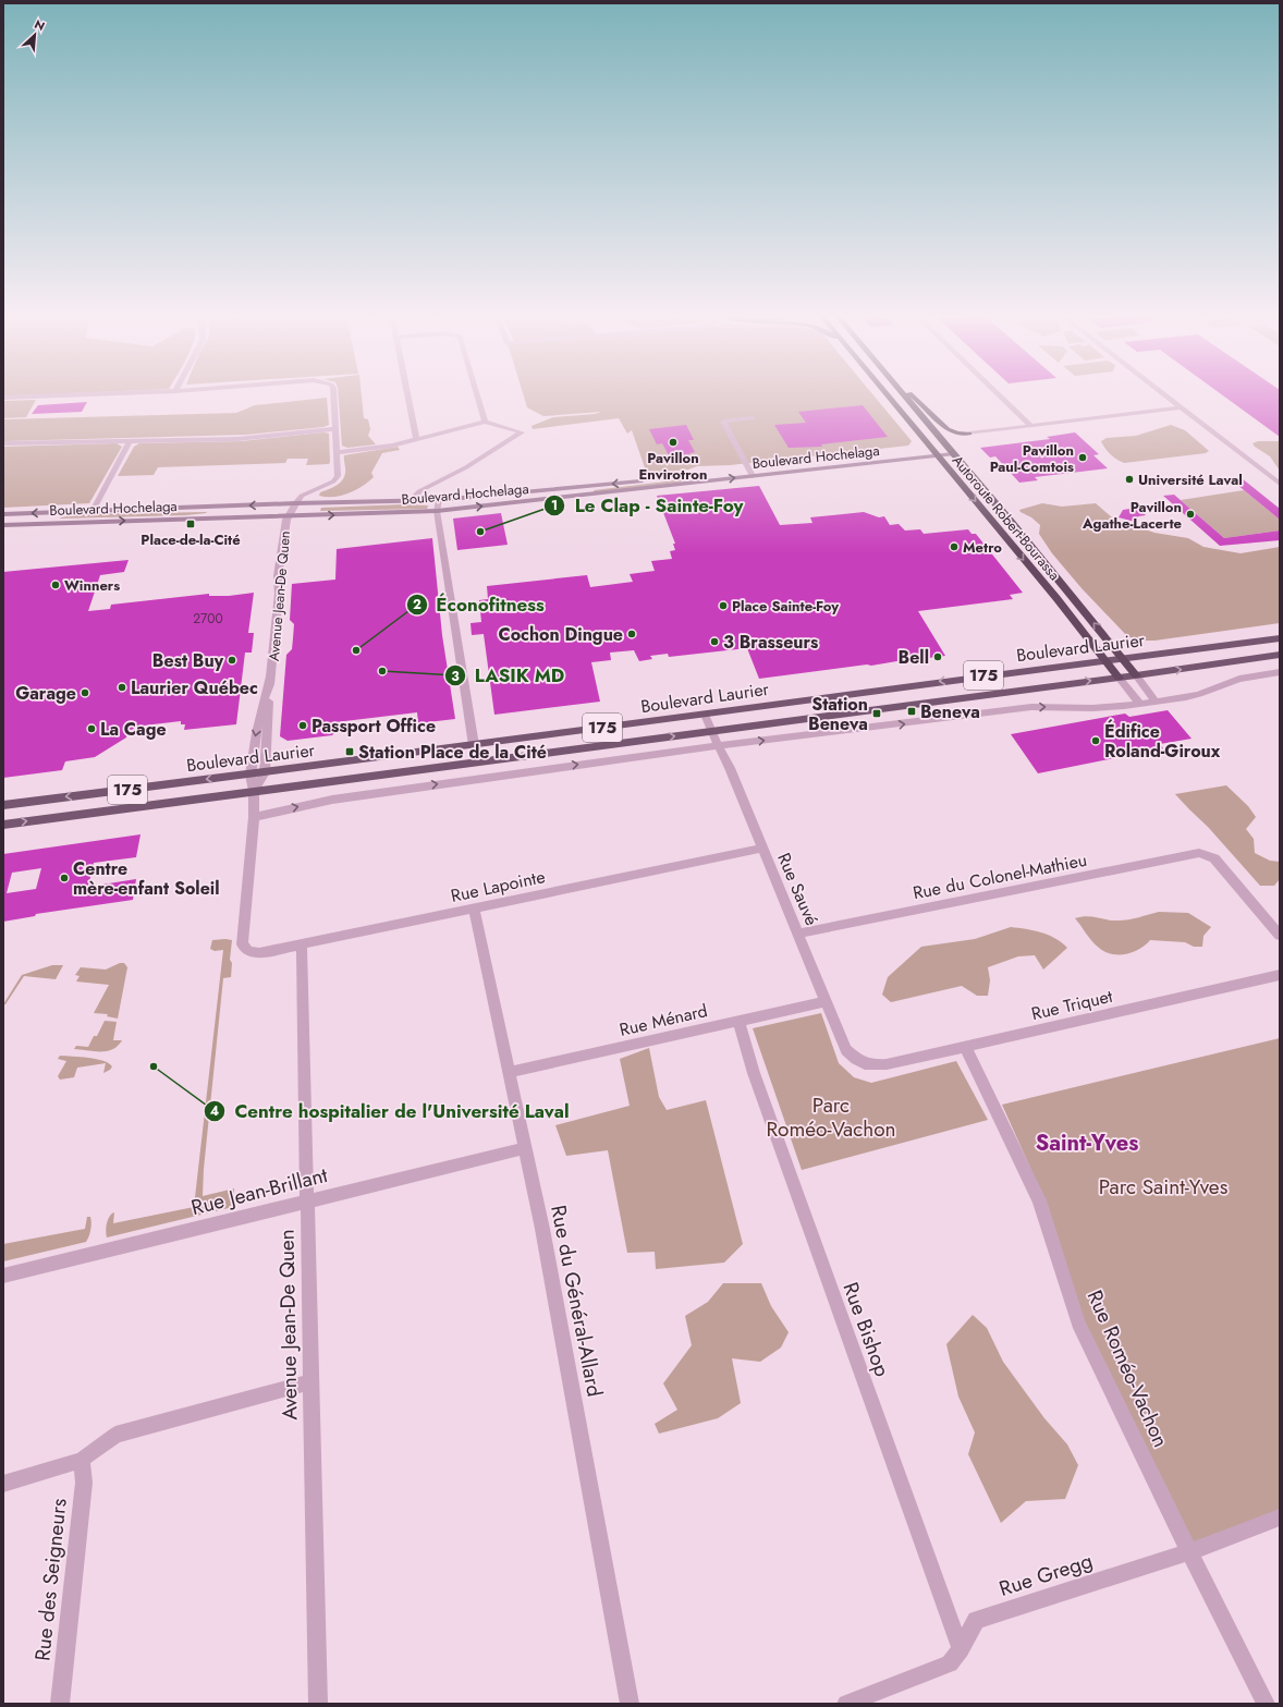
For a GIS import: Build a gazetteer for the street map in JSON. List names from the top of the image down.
{
  "streets": {
    "highway": ["Autoroute Robert-Bourassa"],
    "main road": ["Boulevard Hochelaga", "Boulevard Laurier", "175"],
    "street": [
      "Avenue Jean-De Quen",
      "Rue du Colonel-Mathieu",
      "Rue Lapointe",
      "Rue Sauvé",
      "Rue Triquet",
      "Rue Ménard",
      "Rue Jean-Brillant",
      "Rue du Général-Allard",
      "Rue Bishop",
      "Rue Roméo-Vachon",
      "Rue Gregg",
      "Rue des Seigneurs"
    ]
  },
  "crossings": [
    ["Boulevard Hochelaga", "Autoroute Robert-Bourassa"],
    ["Boulevard Hochelaga", "Avenue Jean-De Quen"],
    ["Autoroute Robert-Bourassa", "Boulevard Laurier"],
    ["Avenue Jean-De Quen", "Boulevard Laurier"],
    ["Avenue Jean-De Quen", "Rue Lapointe"],
    ["Avenue Jean-De Quen", "Rue Jean-Brillant"],
    ["Boulevard Laurier", "Rue Sauvé"],
    ["Rue du Colonel-Mathieu", "Rue Sauvé"],
    ["Rue Lapointe", "Rue Sauvé"],
    ["Rue Lapointe", "Rue du Général-Allard"],
    ["Rue Sauvé", "Rue Triquet"],
    ["Rue Sauvé", "Rue Ménard"],
    ["Rue Triquet", "Rue Roméo-Vachon"],
    ["Rue Ménard", "Rue du Général-Allard"],
    ["Rue Ménard", "Rue Bishop"],
    ["Rue Jean-Brillant", "Rue du Général-Allard"],
    ["Rue Bishop", "Rue Gregg"],
    ["Rue Roméo-Vachon", "Rue Gregg"]
  ],
  "districts": ["Saint-Yves"],
  "parks": ["Parc Roméo-Vachon", "Parc Saint-Yves"],
  "places": {
    "other": [
      "Pavillon Envirotron",
      "Pavillon Paul-Comtois",
      "Université Laval",
      "Pavillon Agathe-Lacerte",
      "Le Clap - Sainte-Foy",
      "Metro",
      "Winners",
      "Place Sainte-Foy",
      "Cochon Dingue",
      "3 Brasseurs",
      "Éconofitness",
      "Bell",
      "Best Buy",
      "LASIK MD",
      "Laurier Québec",
      "Garage",
      "Passport Office",
      "La Cage",
      "Édifice Roland-Giroux",
      "Centre mère-enfant Soleil",
      "Centre hospitalier de l'Université Laval"
    ],
    "transit": [
      "Place-de-la-Cité",
      "Beneva",
      "Station Beneva",
      "Station Place de la Cité"
    ]
  },
  "house_numbers": ["2700"],
  "north": "top right"
}
